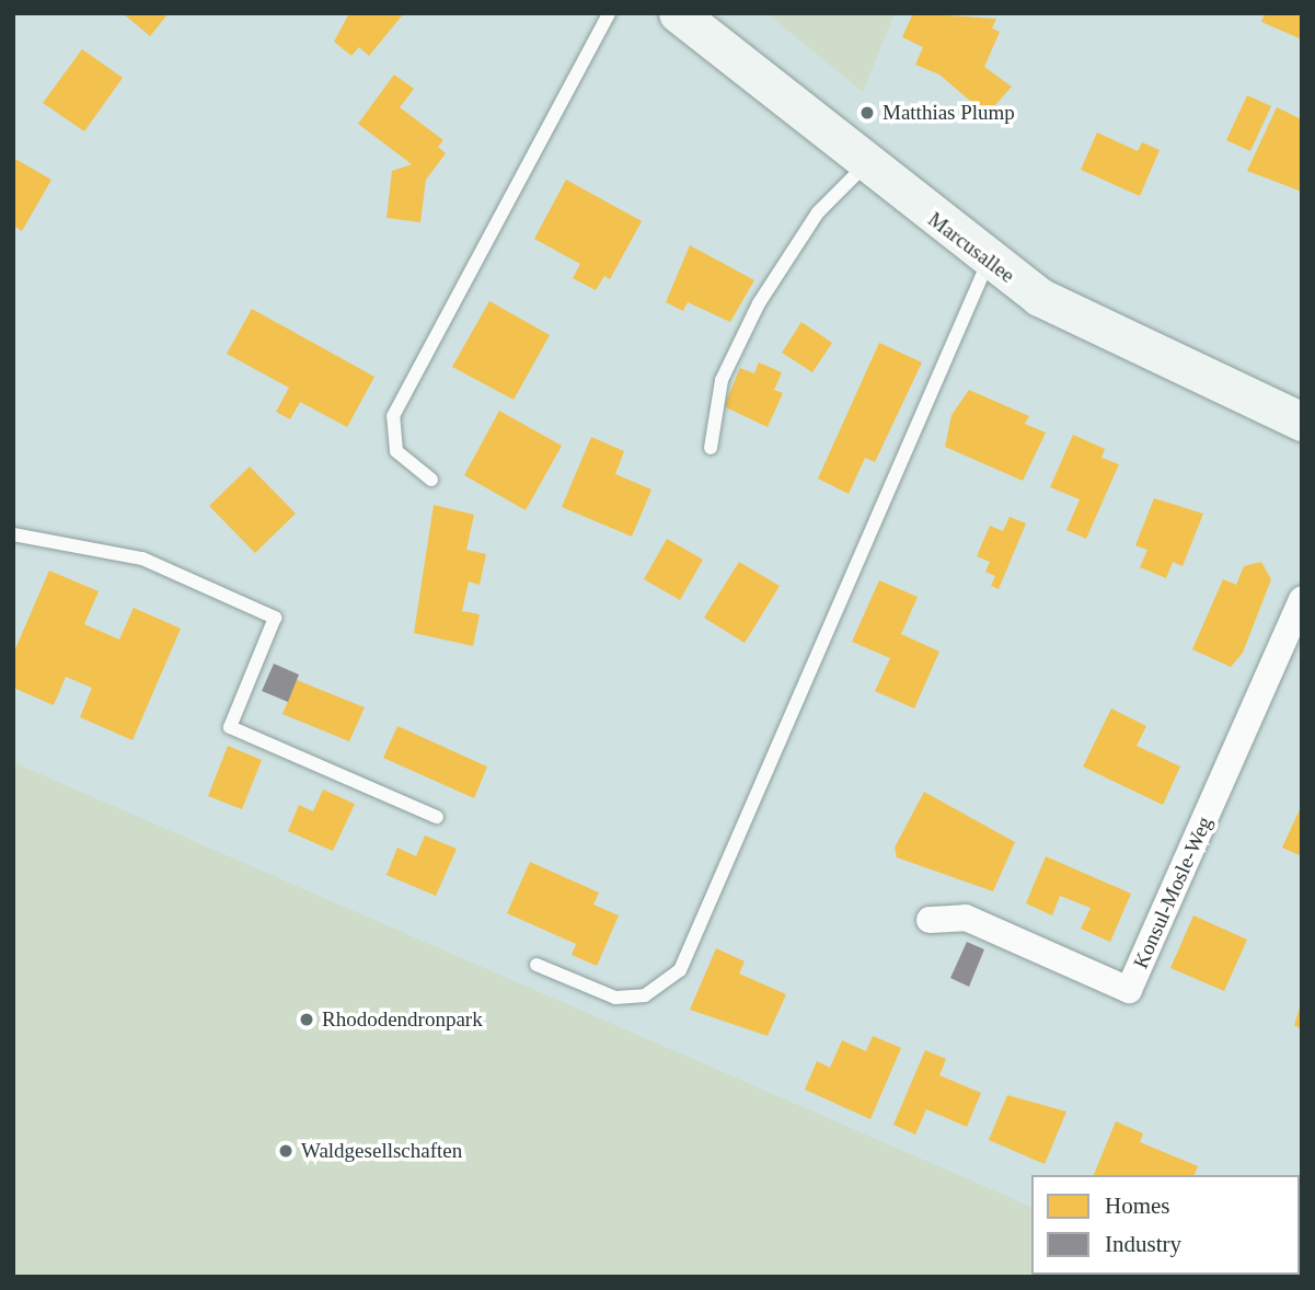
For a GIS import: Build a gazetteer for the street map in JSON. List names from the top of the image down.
{
  "streets": {
    "street": ["Marcusallee", "Konsul-Mosle-Weg"]
  },
  "places": ["Matthias Plump", "Rhododendronpark", "Waldgesellschaften"],
  "legend": ["Homes", "Industry"]
}
